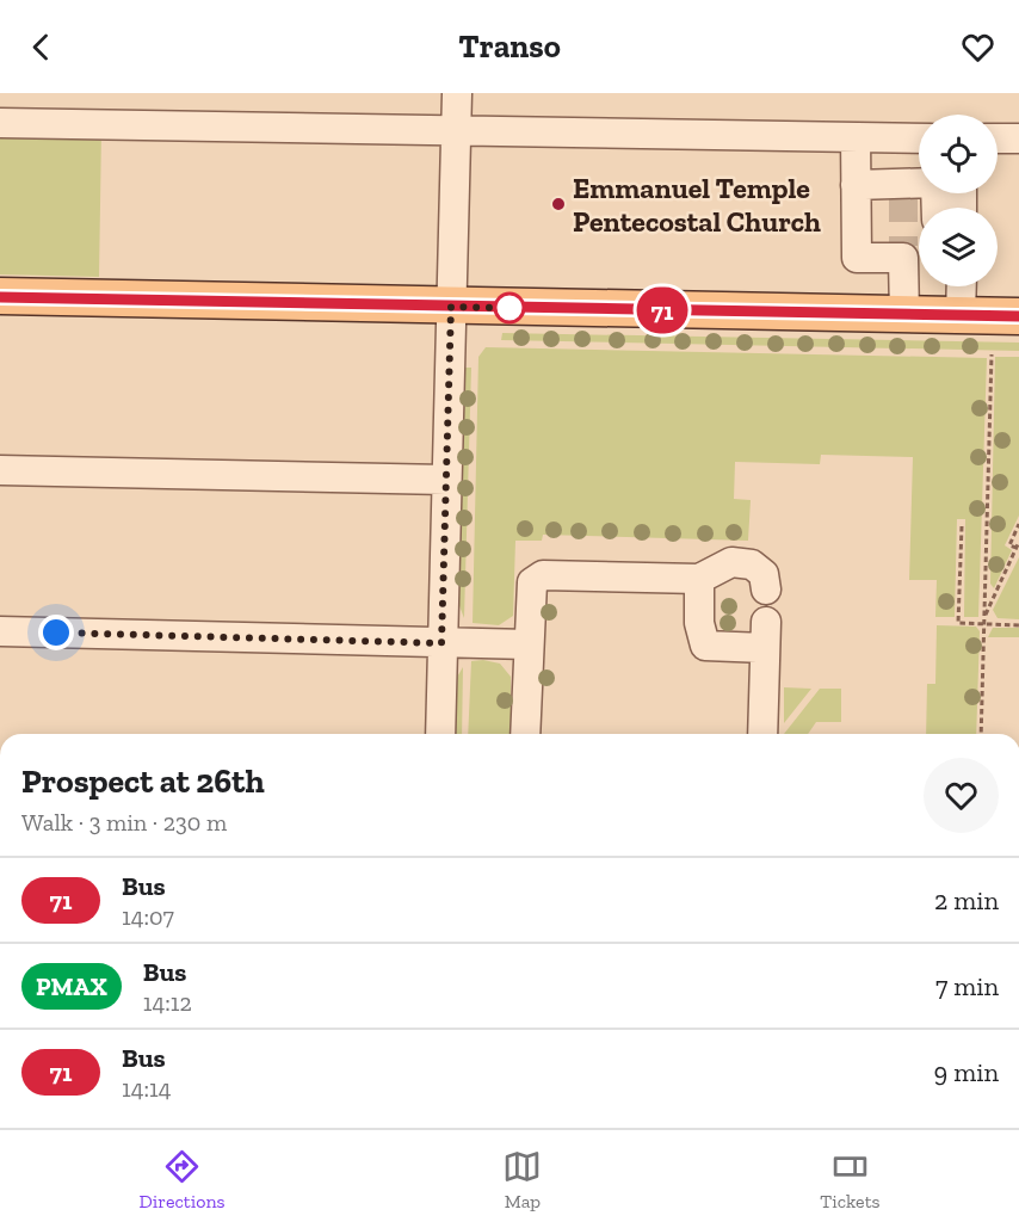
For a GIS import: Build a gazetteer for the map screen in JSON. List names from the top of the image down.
{
  "places": ["Emmanuel Temple Pentecostal Church"],
  "lines": ["bus line 71"],
  "page": {
    "header": "Transo",
    "on_map": "71",
    "heading": ["Prospect at 26th", "Walk · 3 min · 230 m"],
    "list": [
      {
        "mark": "71",
        "name": "Bus",
        "note": "14:07",
        "value": "2 min"
      },
      {
        "mark": "PMAX",
        "name": "Bus",
        "note": "14:12",
        "value": "7 min"
      },
      {
        "mark": "71",
        "name": "Bus",
        "note": "14:14",
        "value": "9 min"
      }
    ],
    "tabs": ["Directions", "Map", "Tickets"]
  }
}
